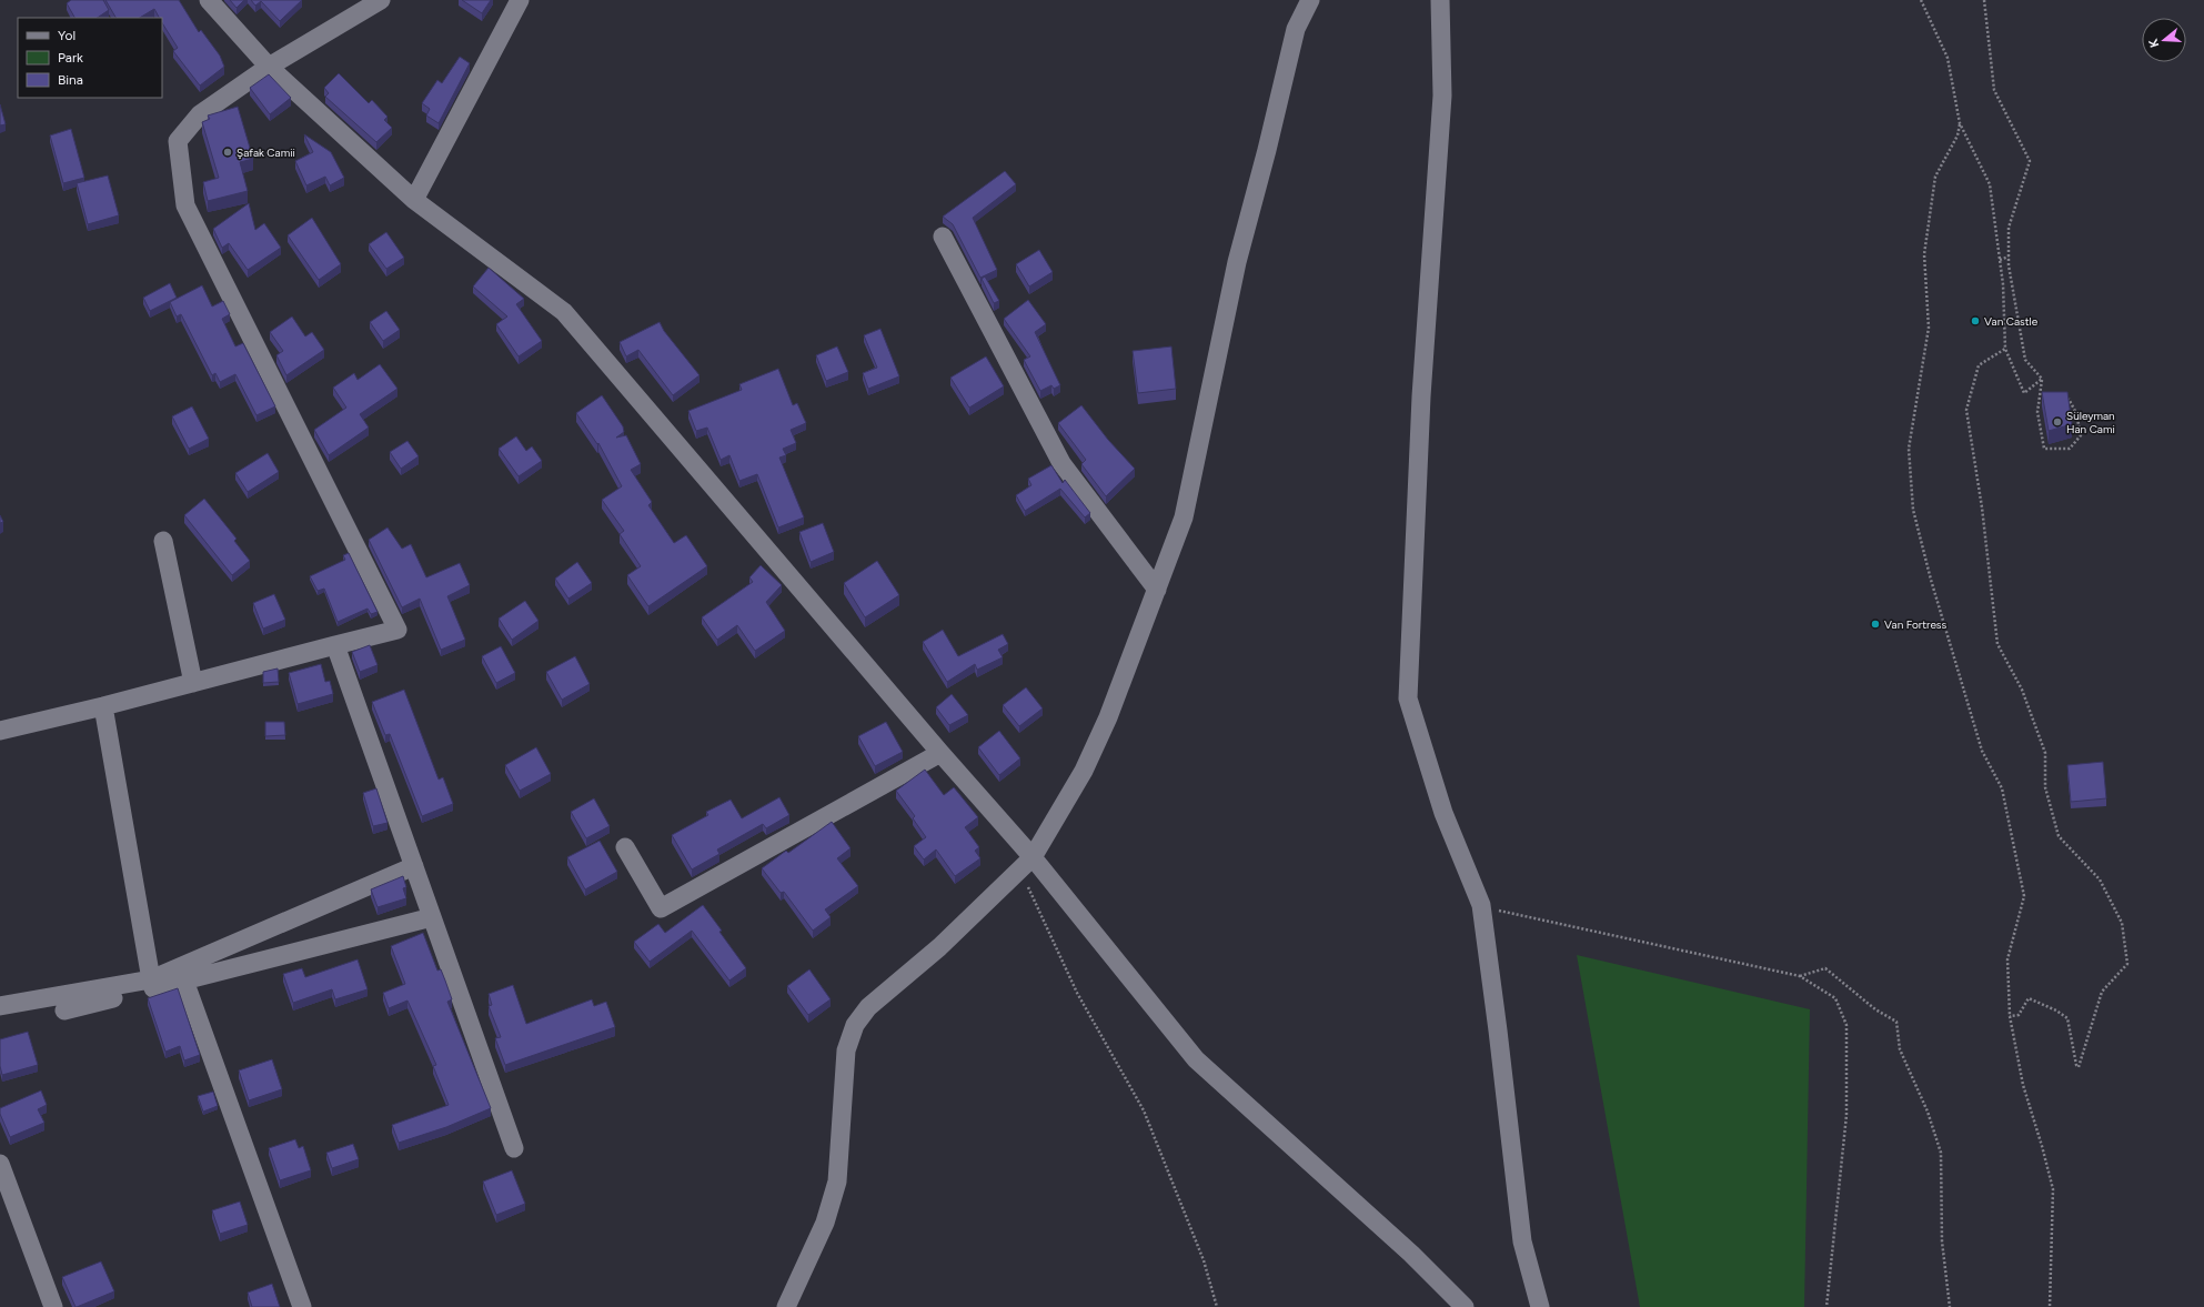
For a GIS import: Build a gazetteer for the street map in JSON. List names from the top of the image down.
{
  "places": [
    "Şafak Camii",
    "Van Castle",
    "Süleyman Han Cami",
    "Van Fortress"
  ],
  "legend": ["Yol", "Park", "Bina"],
  "north": "left"
}
